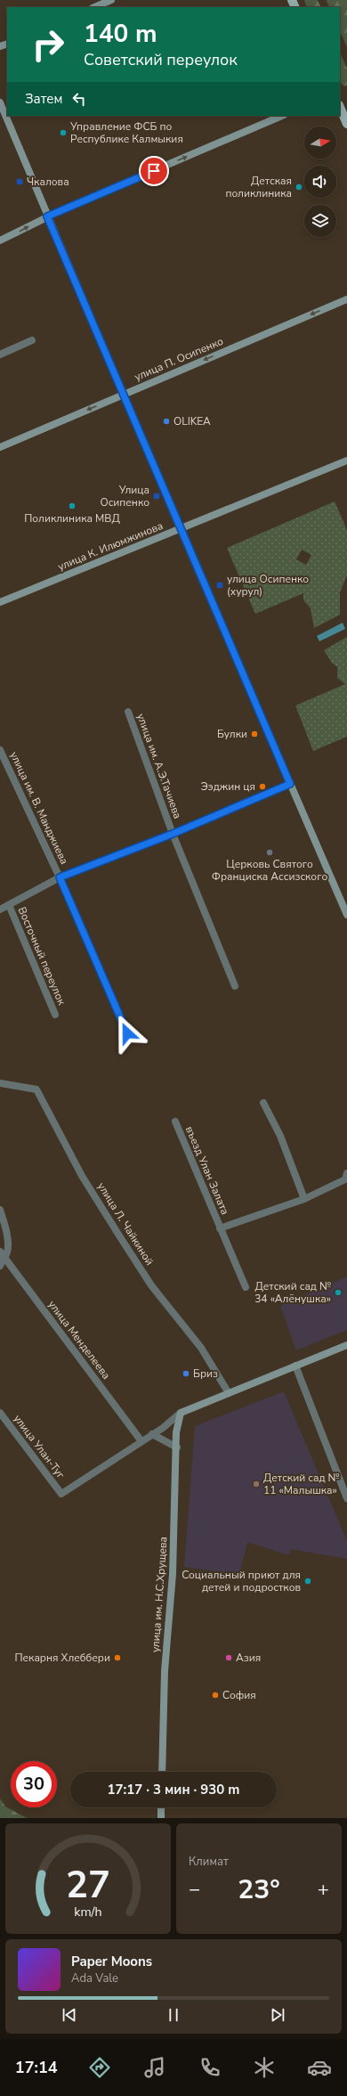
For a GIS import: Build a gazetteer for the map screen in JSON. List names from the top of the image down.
{
  "streets": {
    "main road": ["улица П. Осипенко", "улица К. Илюмжинова", "улица им. Н.С.Хрущева"],
    "street": [
      "улица им. А.Э.Тачиева",
      "улица им. В. Манджиева",
      "Восточный переулок",
      "въезд Улан Залата",
      "улица Л. Чайкиной",
      "улица Менделеева",
      "улица Улан-Туг"
    ]
  },
  "crossings": [
    ["улица Менделеева", "улица Улан-Туг"]
  ],
  "one_way": ["улица П. Осипенко"],
  "places": {
    "other": [
      "Управление ФСБ по Республике Калмыкия",
      "Детская поликлиника",
      "OLIKEA",
      "Поликлиника МВД",
      "Булки",
      "Ээджин ця",
      "Церковь Святого Франциска Ассизского",
      "Детский сад № 34 «Алёнушка»",
      "Бриз",
      "Детский сад № 11 «Малышка»",
      "Социальный приют для детей и подростков",
      "Пекарня Хлеббери",
      "Азия",
      "София"
    ],
    "transit": ["Чкалова", "Улица Осипенко", "улица Осипенко (хурул)"]
  },
  "north": "right",
  "page": {
    "turn": ["140 m", "Советский переулок"],
    "then": "Затем",
    "limit": "30",
    "trip": "17:17 · 3 мин · 930 m",
    "tile": "Климат",
    "heat": ["−", "23°", "+"],
    "song": ["Paper Moons", "Ada Vale"],
    "tabs": "17:14",
    "gauge": ["27", "km/h"]
  }
}
